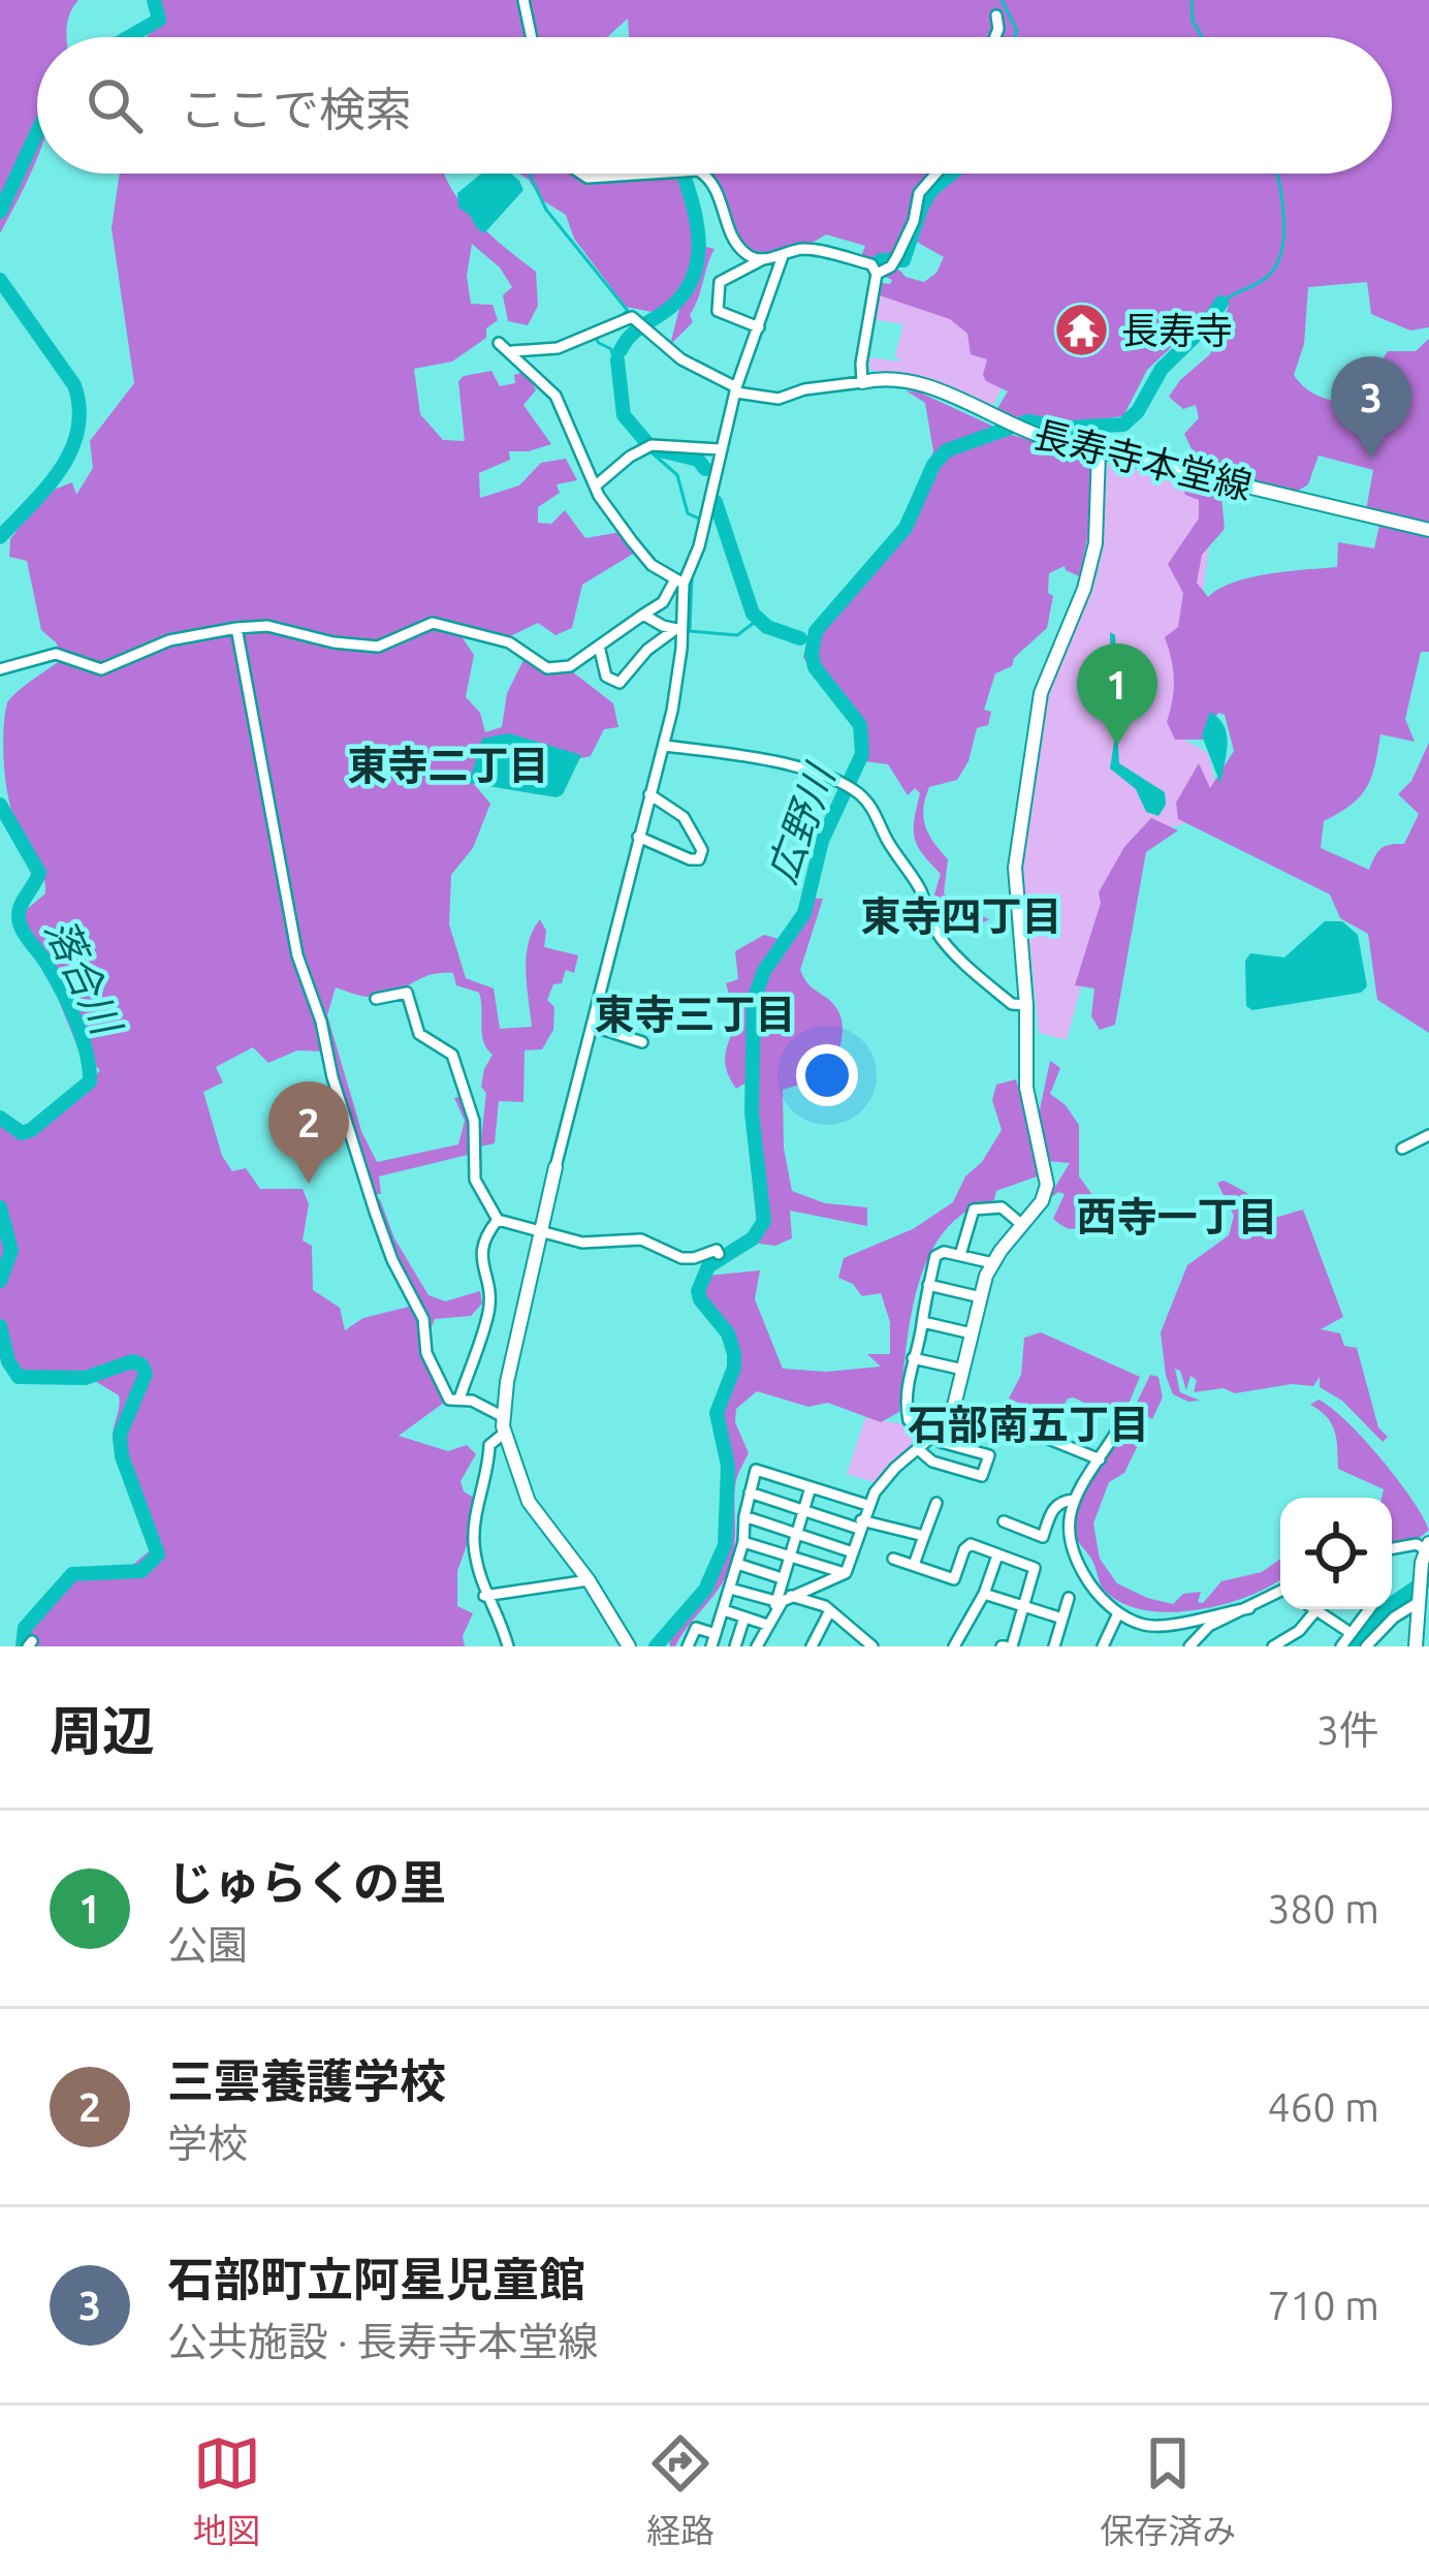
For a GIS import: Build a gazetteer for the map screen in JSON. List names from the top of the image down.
{
  "streets": {
    "street": ["長寿寺本堂線"]
  },
  "districts": [
    "東寺二丁目",
    "東寺四丁目",
    "東寺三丁目",
    "西寺一丁目",
    "石部南五丁目"
  ],
  "water": ["広野川", "落合川"],
  "places": {
    "temple": ["長寿寺"]
  },
  "page": {
    "search": "ここで検索",
    "pins": ["3", "1", "2"],
    "heading": ["周辺", "3件"],
    "list": [
      {
        "mark": "1",
        "name": "じゅらくの里",
        "note": "公園",
        "value": "380 m"
      },
      {
        "mark": "2",
        "name": "三雲養護学校",
        "note": "学校",
        "value": "460 m"
      },
      {
        "mark": "3",
        "name": "石部町立阿星児童館",
        "note": "公共施設 · 長寿寺本堂線",
        "value": "710 m"
      }
    ],
    "nav": ["地図", "経路", "保存済み"]
  }
}
